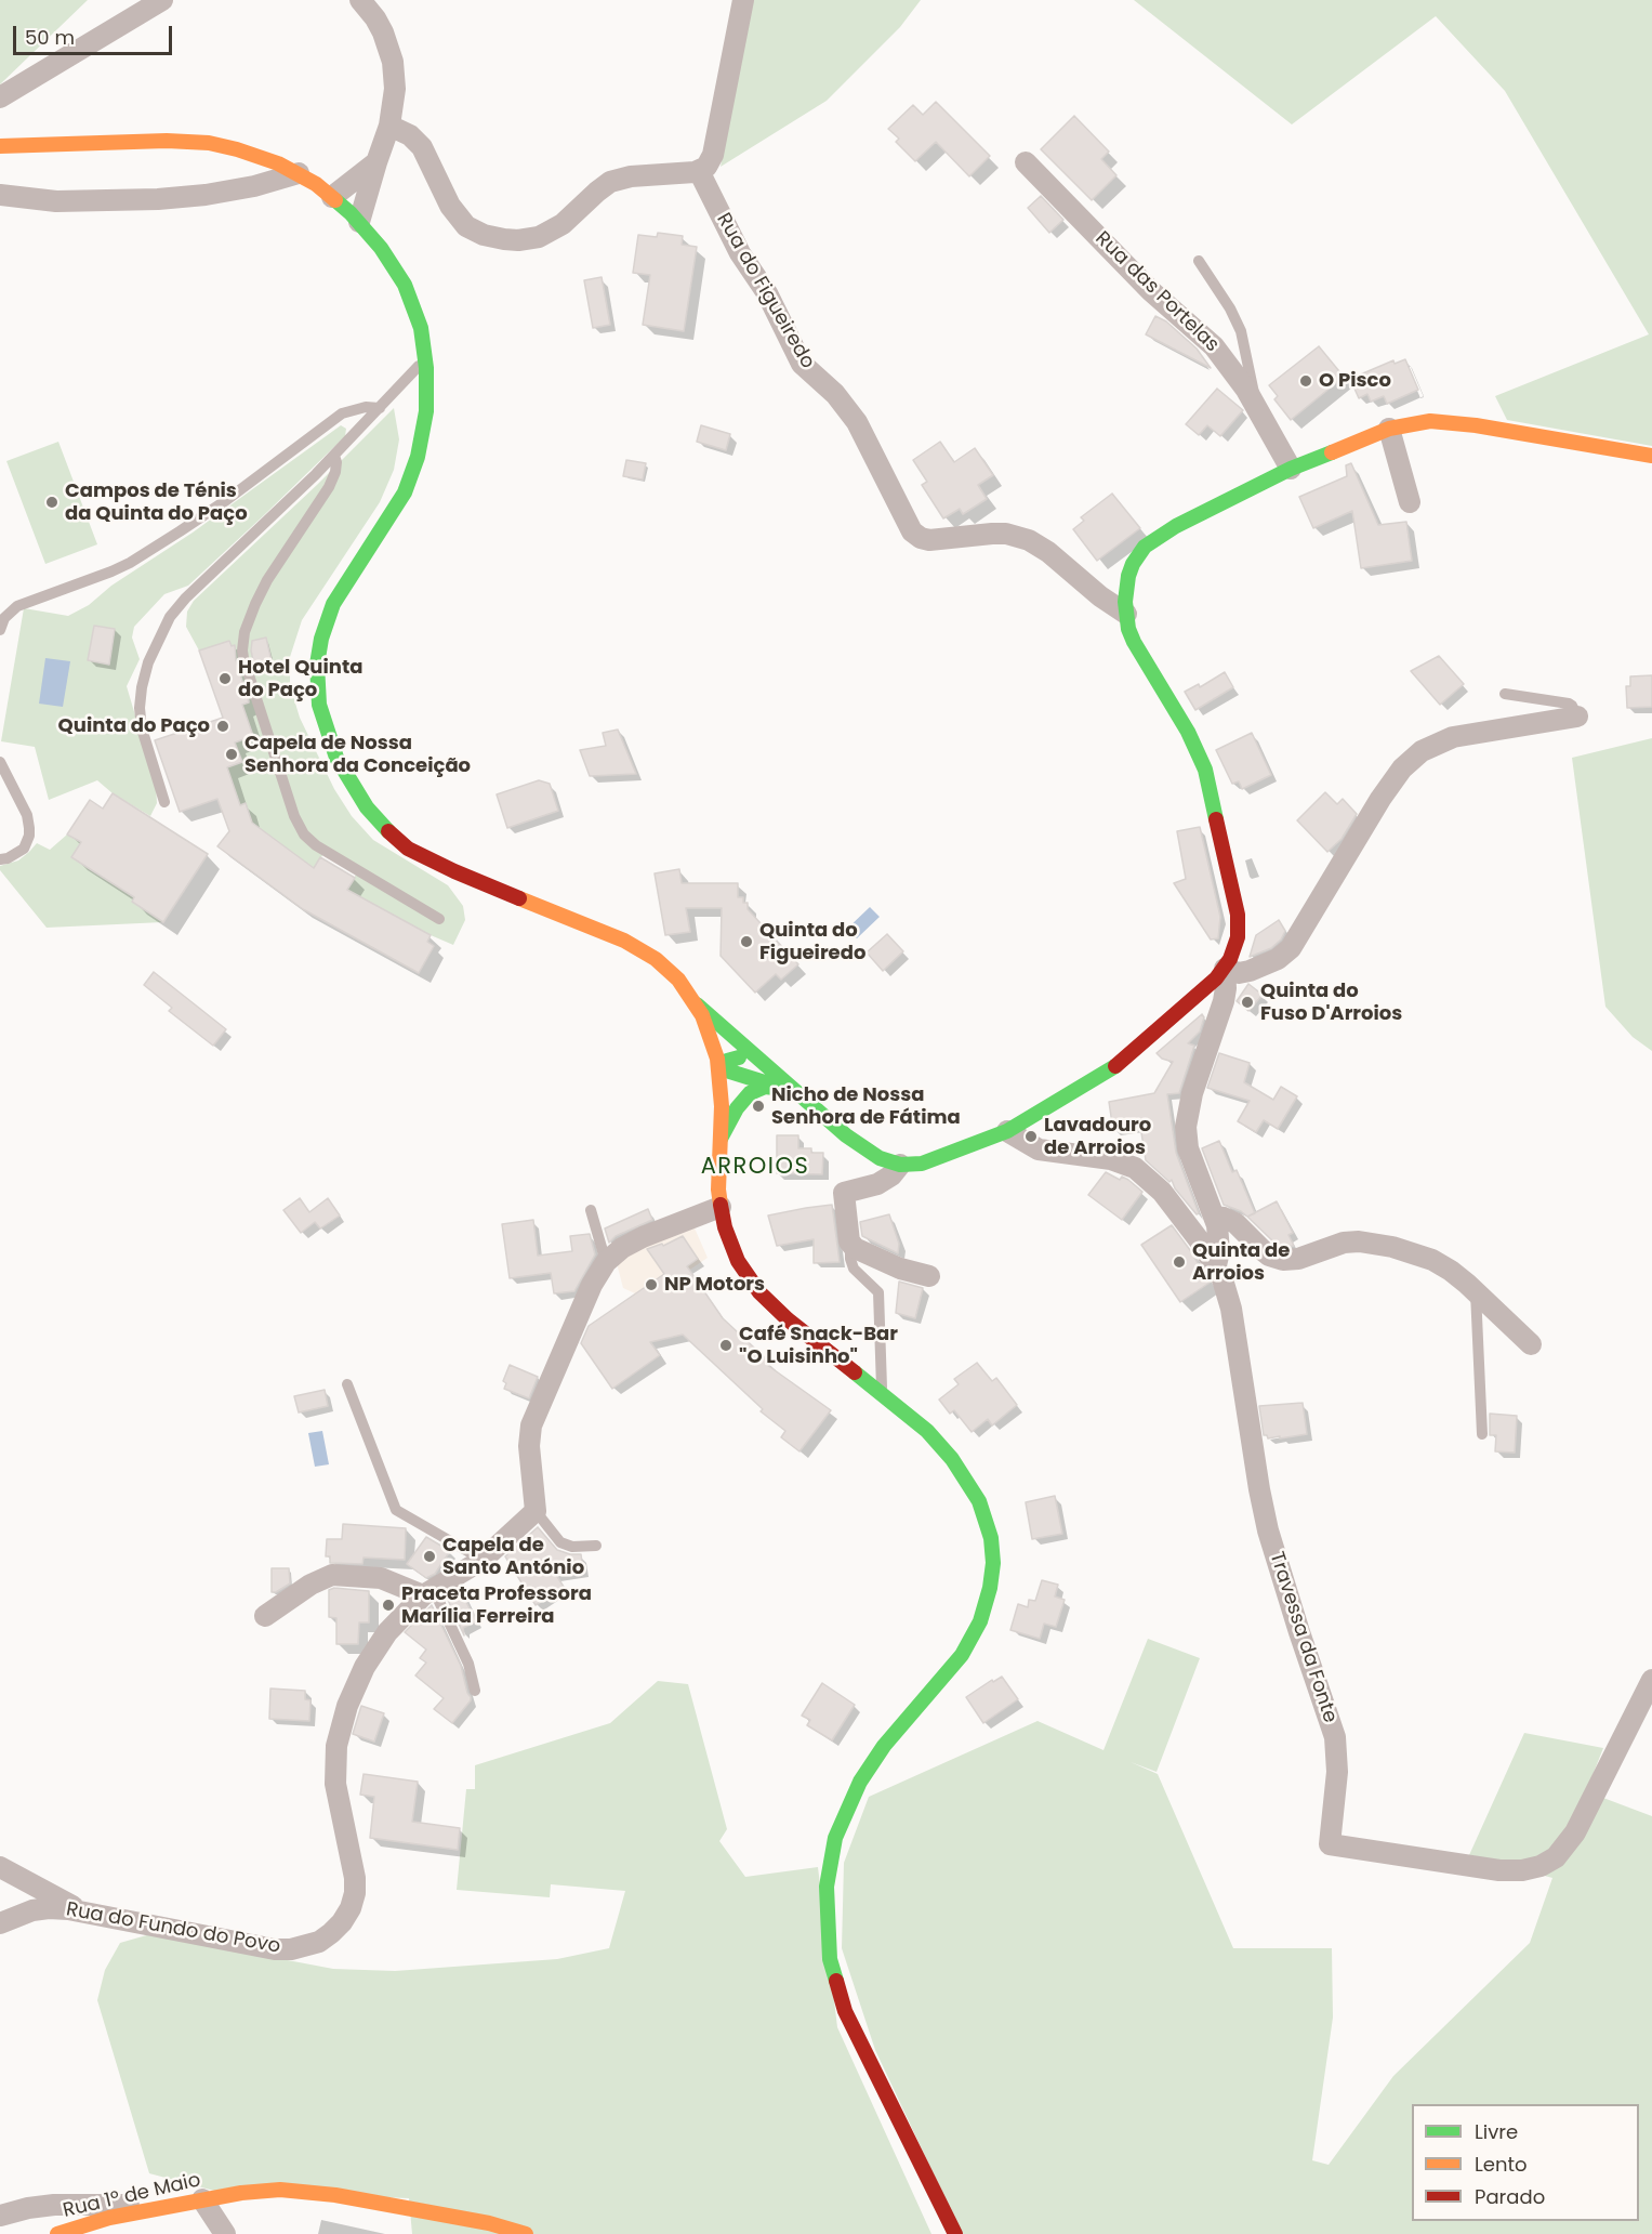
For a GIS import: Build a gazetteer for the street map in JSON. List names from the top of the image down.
{
  "streets": {
    "main road": ["Rua 1º de Maio"],
    "street": [
      "Rua do Figueiredo",
      "Rua das Portelas",
      "Travessa da Fonte",
      "Rua do Fundo do Povo"
    ]
  },
  "districts": ["ARROIOS"],
  "places": [
    "O Pisco",
    "Campos de Ténis da Quinta do Paço",
    "Hotel Quinta do Paço",
    "Quinta do Paço",
    "Capela de Nossa Senhora da Conceição",
    "Quinta do Figueiredo",
    "Quinta do Fuso D'Arroios",
    "Nicho de Nossa Senhora de Fátima",
    "Lavadouro de Arroios",
    "Quinta de Arroios",
    "NP Motors",
    "Café Snack-Bar \"O Luisinho\"",
    "Capela de Santo António",
    "Praceta Professora Marília Ferreira"
  ],
  "legend": ["Livre", "Lento", "Parado"],
  "scale_bar": "50 m"
}
